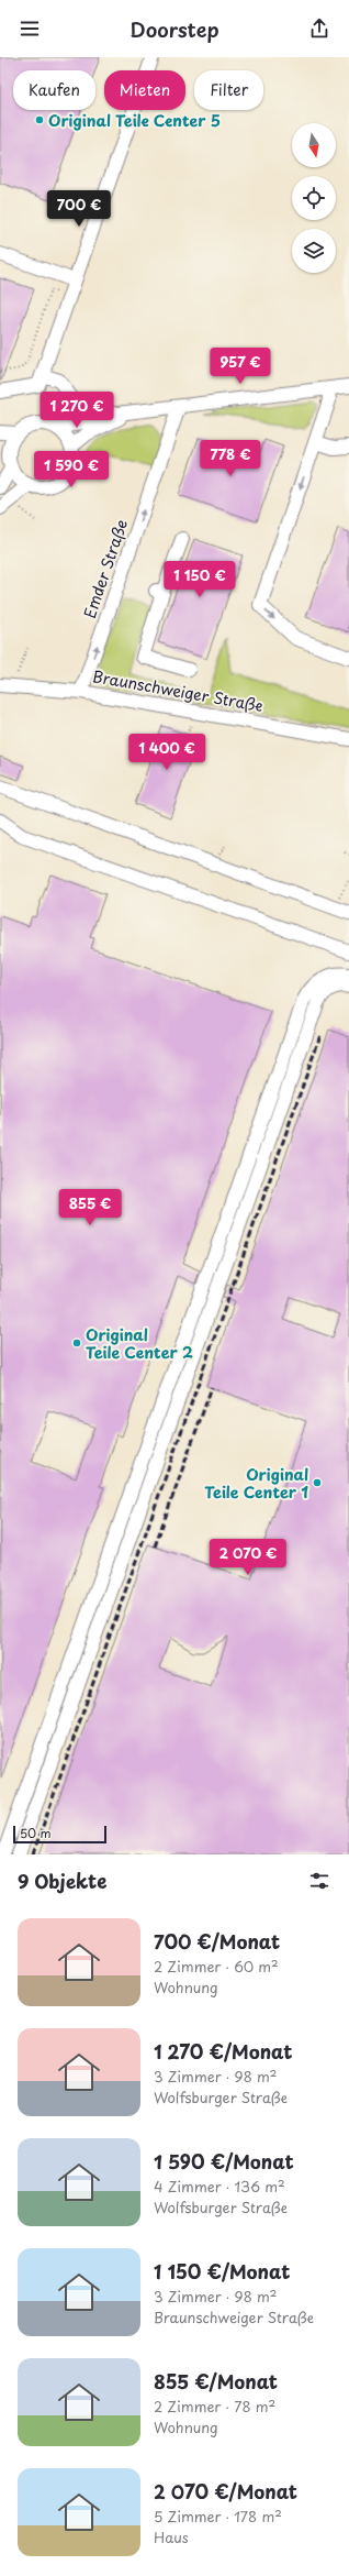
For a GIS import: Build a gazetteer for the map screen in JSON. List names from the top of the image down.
{
  "streets": {
    "street": ["Emder Straße", "Braunschweiger Straße"]
  },
  "crossings": [
    ["Emder Straße", "Braunschweiger Straße"]
  ],
  "one_way": ["Emder Straße"],
  "places": ["Original Teile Center 5", "Original Teile Center 2", "Original Teile Center 1"],
  "scale_bar": "50 m",
  "north": "bottom",
  "page": {
    "header": "Doorstep",
    "chip": ["Kaufen", "Mieten", "Filter"],
    "price": [
      "700 €",
      "957 €",
      "1 270 €",
      "778 €",
      "1 590 €",
      "1 150 €",
      "1 400 €",
      "855 €",
      "2 070 €"
    ],
    "scale": "50 m",
    "heading": "9 Objekte",
    "list": [
      {
        "name": "700 €/Monat",
        "note": "2 Zimmer · 60 m² · Wohnung"
      },
      {
        "name": "1 270 €/Monat",
        "note": "3 Zimmer · 98 m² · Wolfsburger Straße"
      },
      {
        "name": "1 590 €/Monat",
        "note": "4 Zimmer · 136 m² · Wolfsburger Straße"
      },
      {
        "name": "1 150 €/Monat",
        "note": "3 Zimmer · 98 m² · Braunschweiger Straße"
      },
      {
        "name": "855 €/Monat",
        "note": "2 Zimmer · 78 m² · Wohnung"
      },
      {
        "name": "2 070 €/Monat",
        "note": "5 Zimmer · 178 m² · Haus"
      }
    ]
  }
}
